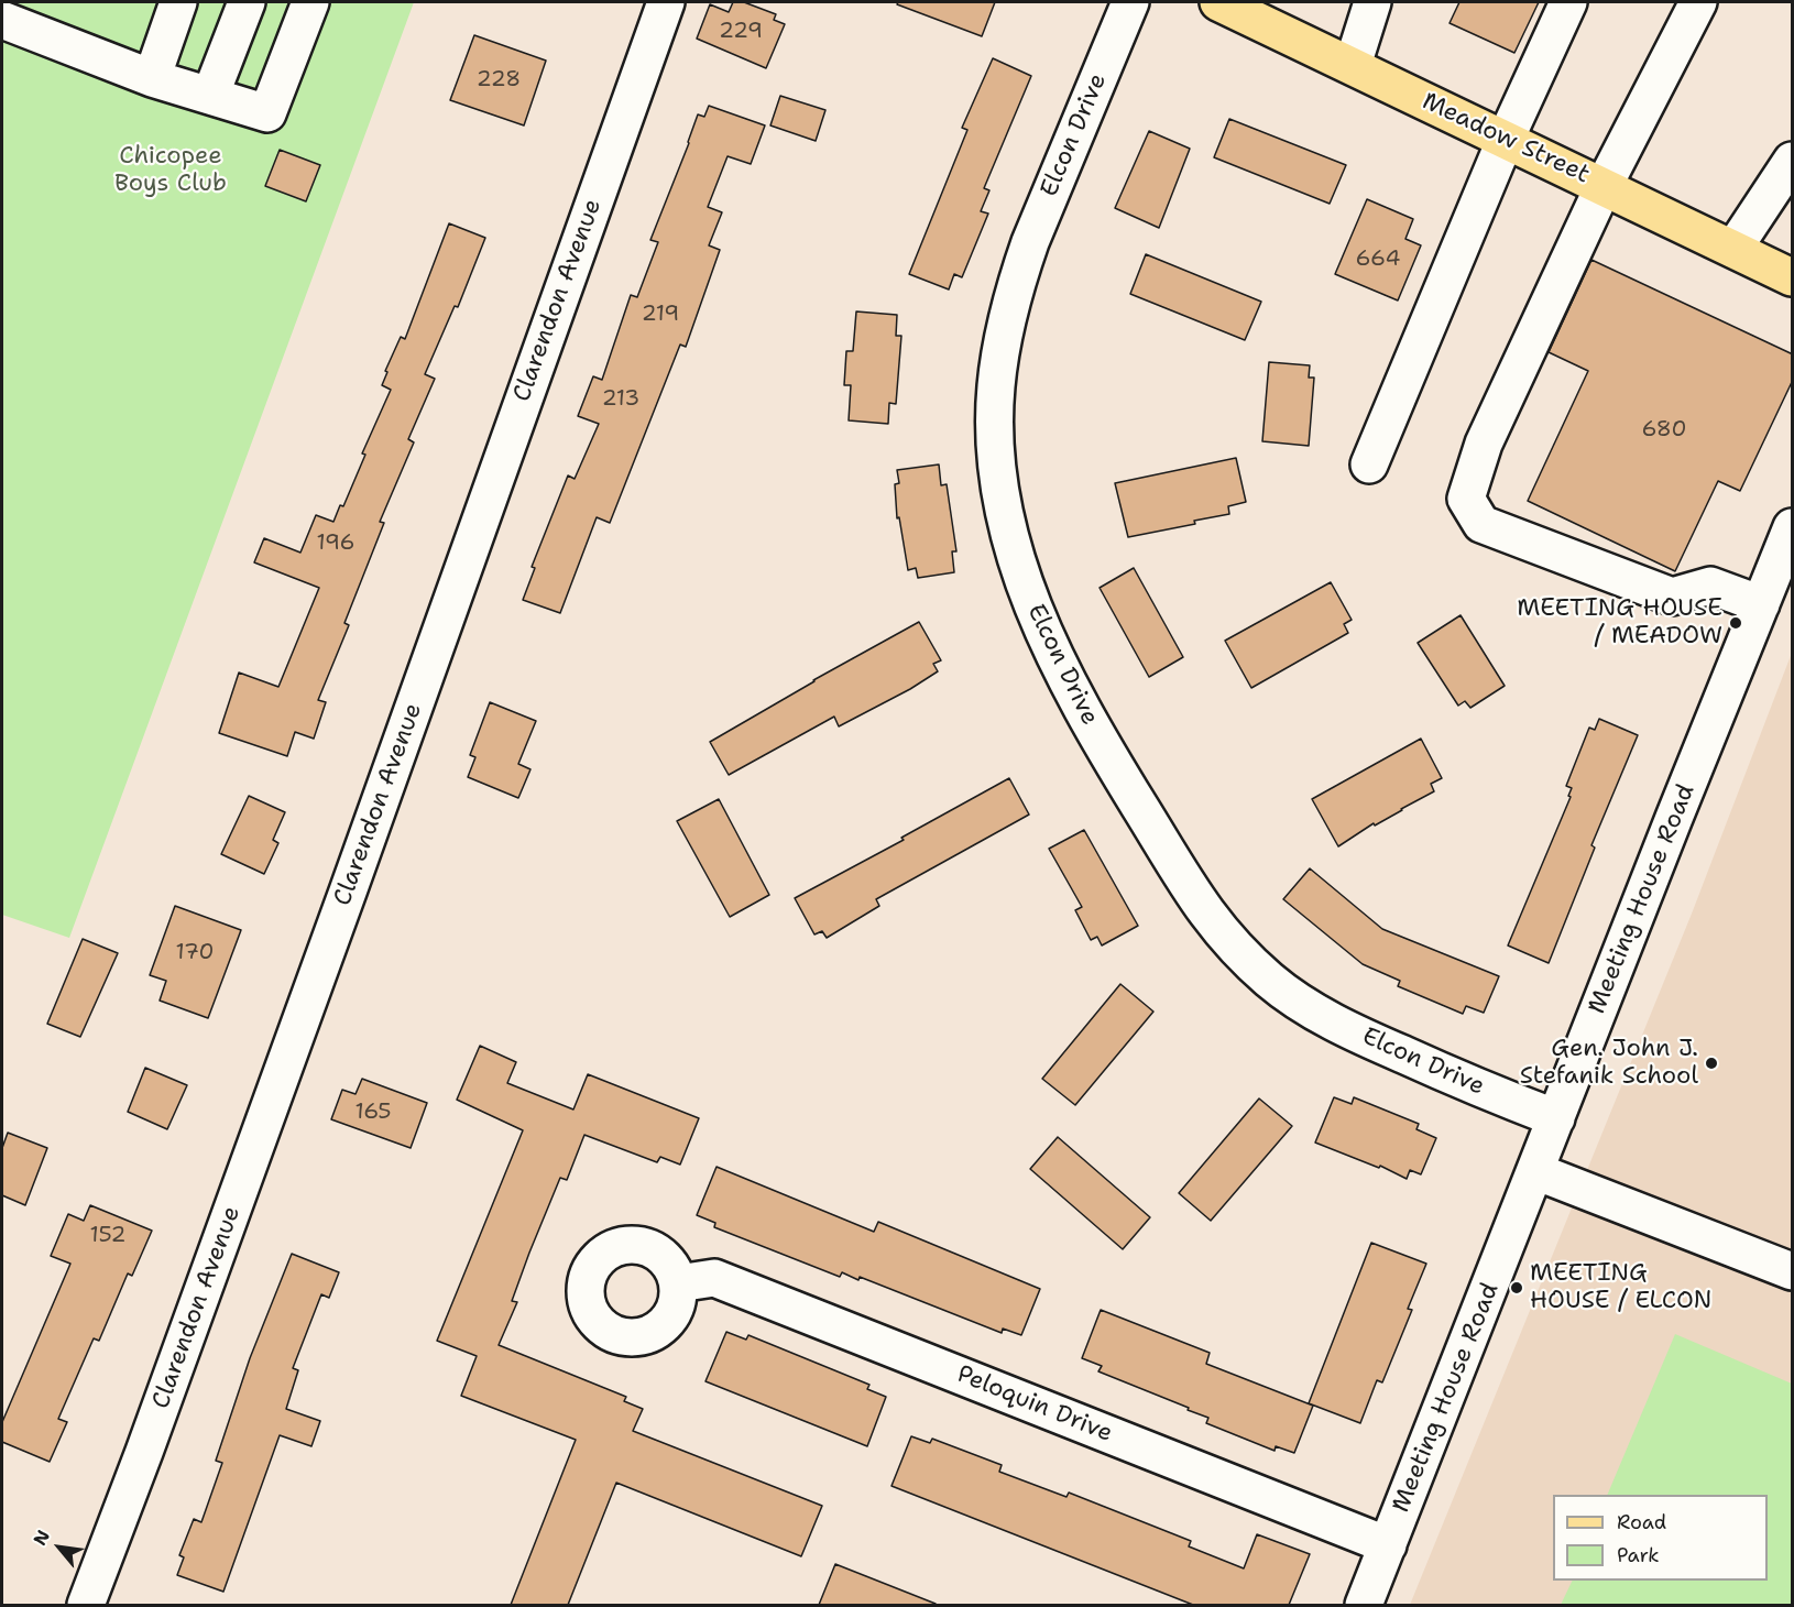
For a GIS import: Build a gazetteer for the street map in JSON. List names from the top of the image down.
{
  "streets": {
    "main road": ["Meadow Street"],
    "street": [
      "Elcon Drive",
      "Clarendon Avenue",
      "Meeting House Road",
      "Peloquin Drive"
    ]
  },
  "crossings": [
    ["Elcon Drive", "Meeting House Road"],
    ["Meeting House Road", "Peloquin Drive"]
  ],
  "parks": ["Chicopee Boys Club"],
  "places": ["MEETING HOUSE / MEADOW", "Gen. John J. Stefanik School", "MEETING HOUSE / ELCON"],
  "house_numbers": [
    "229",
    "228",
    "664",
    "219",
    "213",
    "680",
    "196",
    "170",
    "165",
    "152"
  ],
  "legend": ["Road", "Park"],
  "north": "top left"
}
